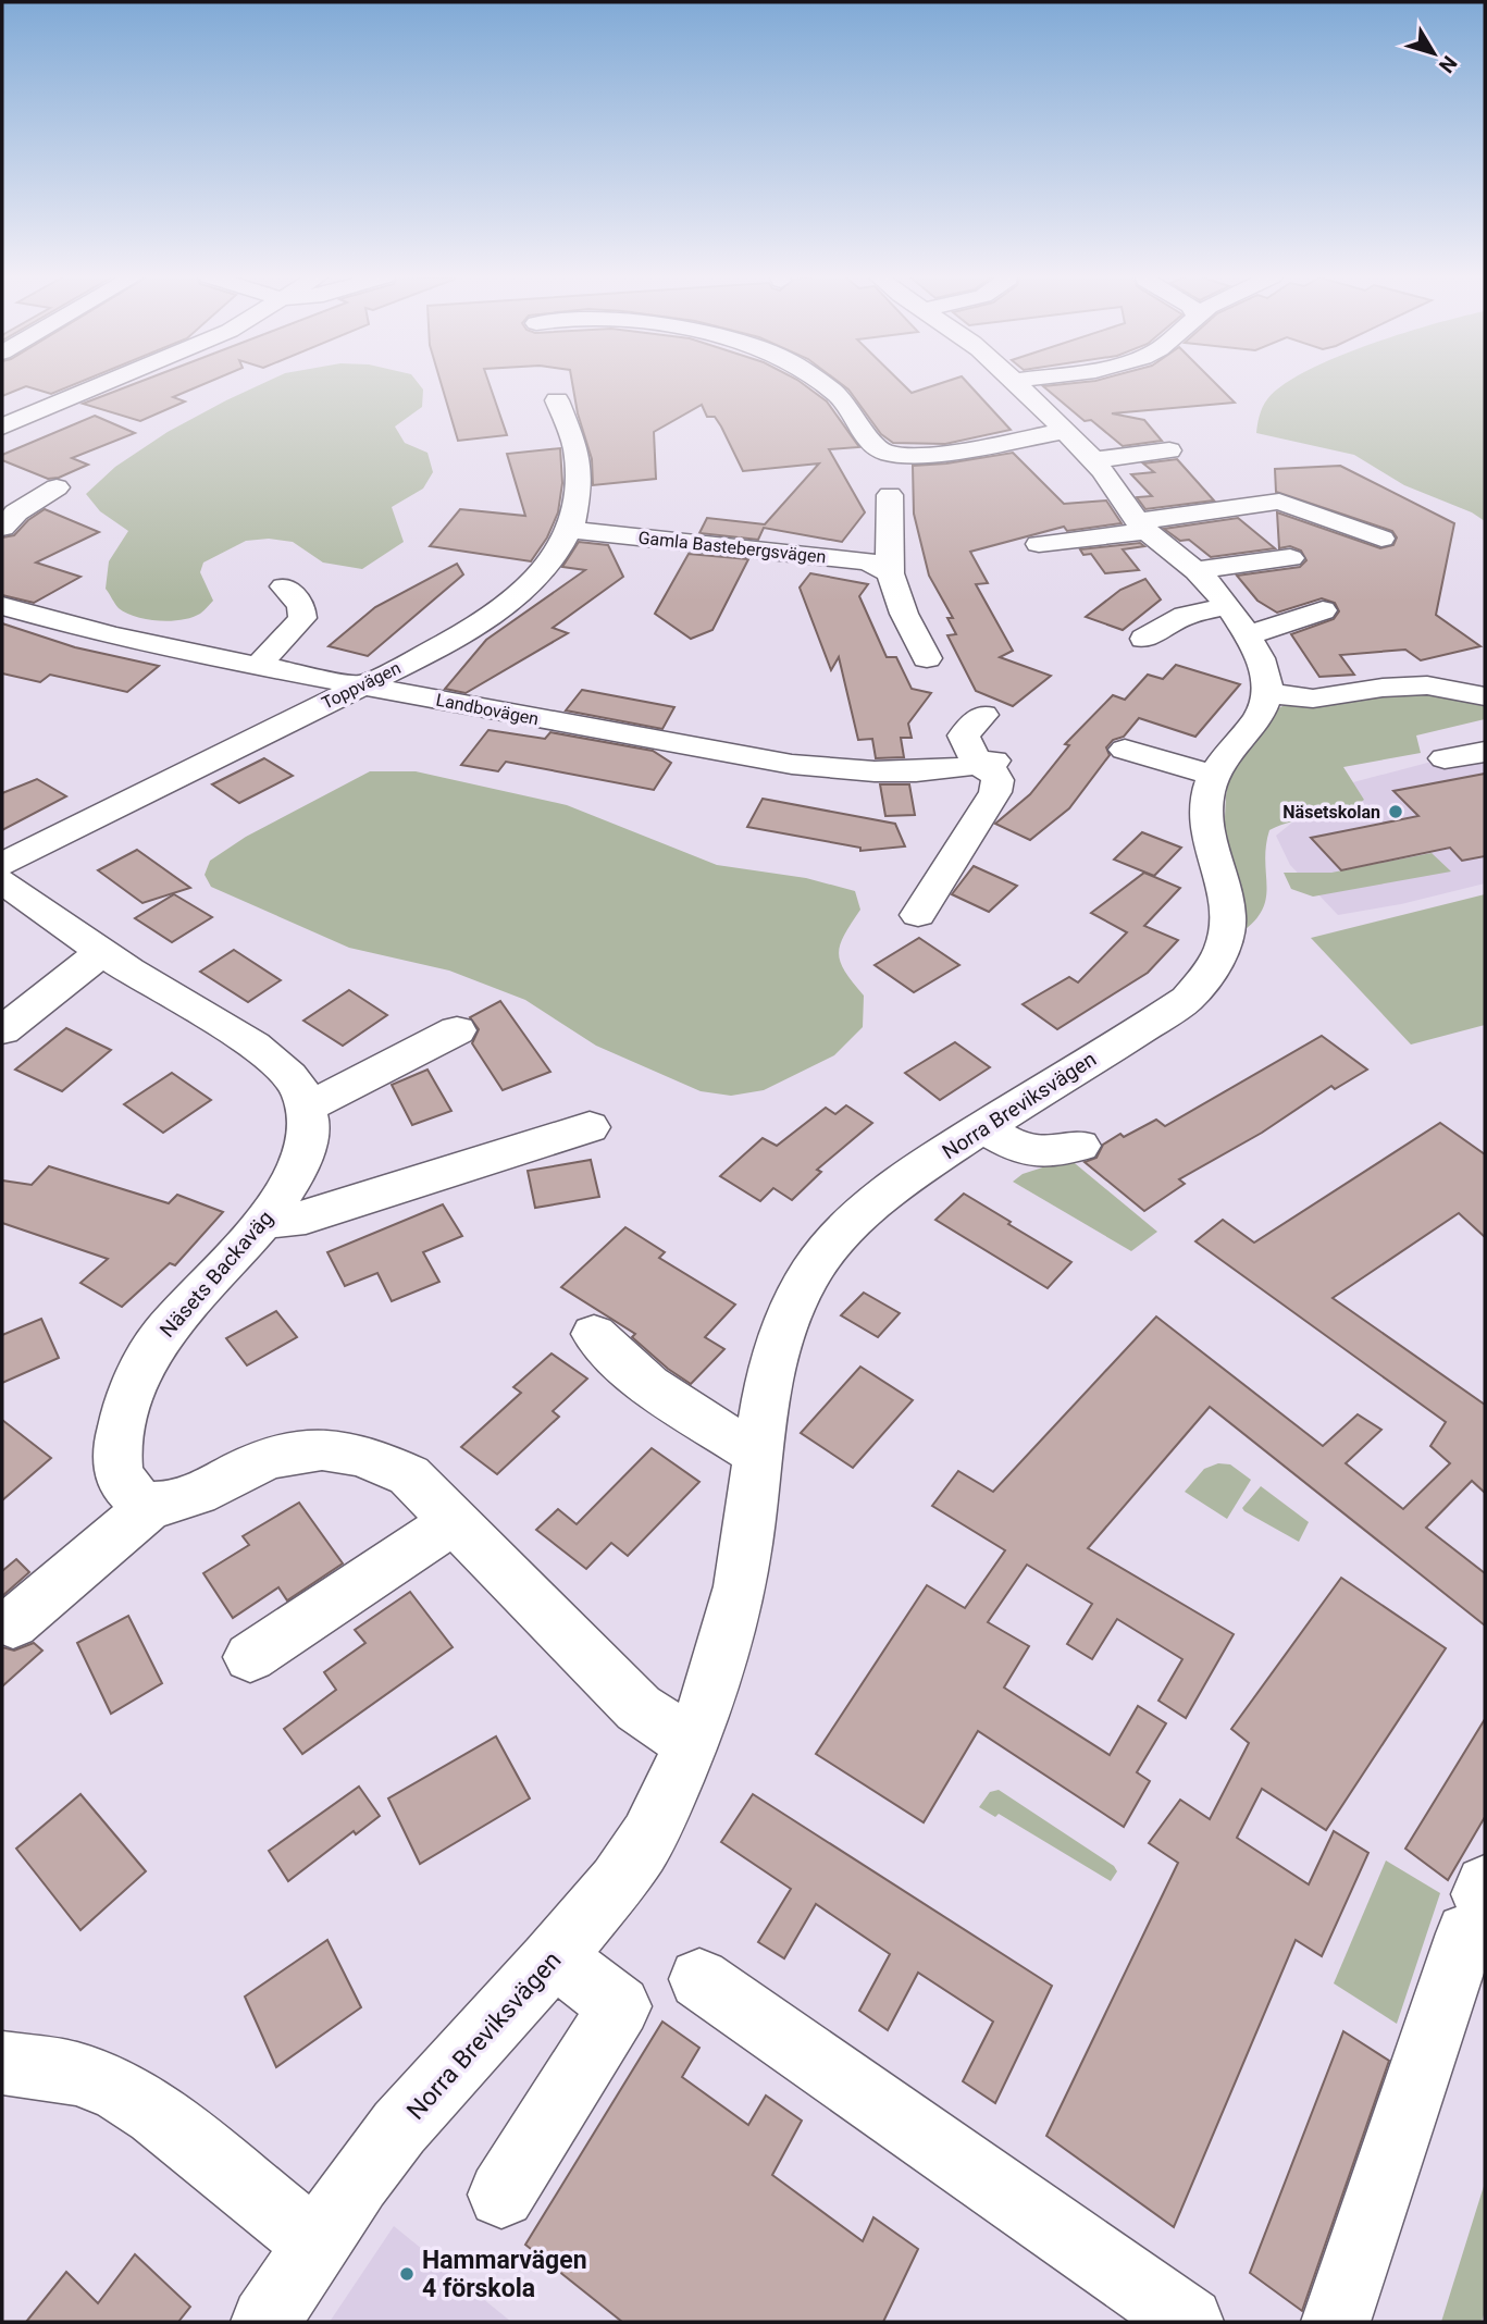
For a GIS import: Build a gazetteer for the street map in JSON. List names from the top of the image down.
{
  "streets": {
    "street": [
      "Gamla Bastebergsvägen",
      "Toppvägen",
      "Landbovägen",
      "Norra Breviksvägen",
      "Näsets Backaväg"
    ]
  },
  "crossings": [
    ["Gamla Bastebergsvägen", "Toppvägen"],
    ["Toppvägen", "Landbovägen"]
  ],
  "places": ["Näsetskolan", "Hammarvägen 4 förskola"],
  "north": "bottom right"
}
